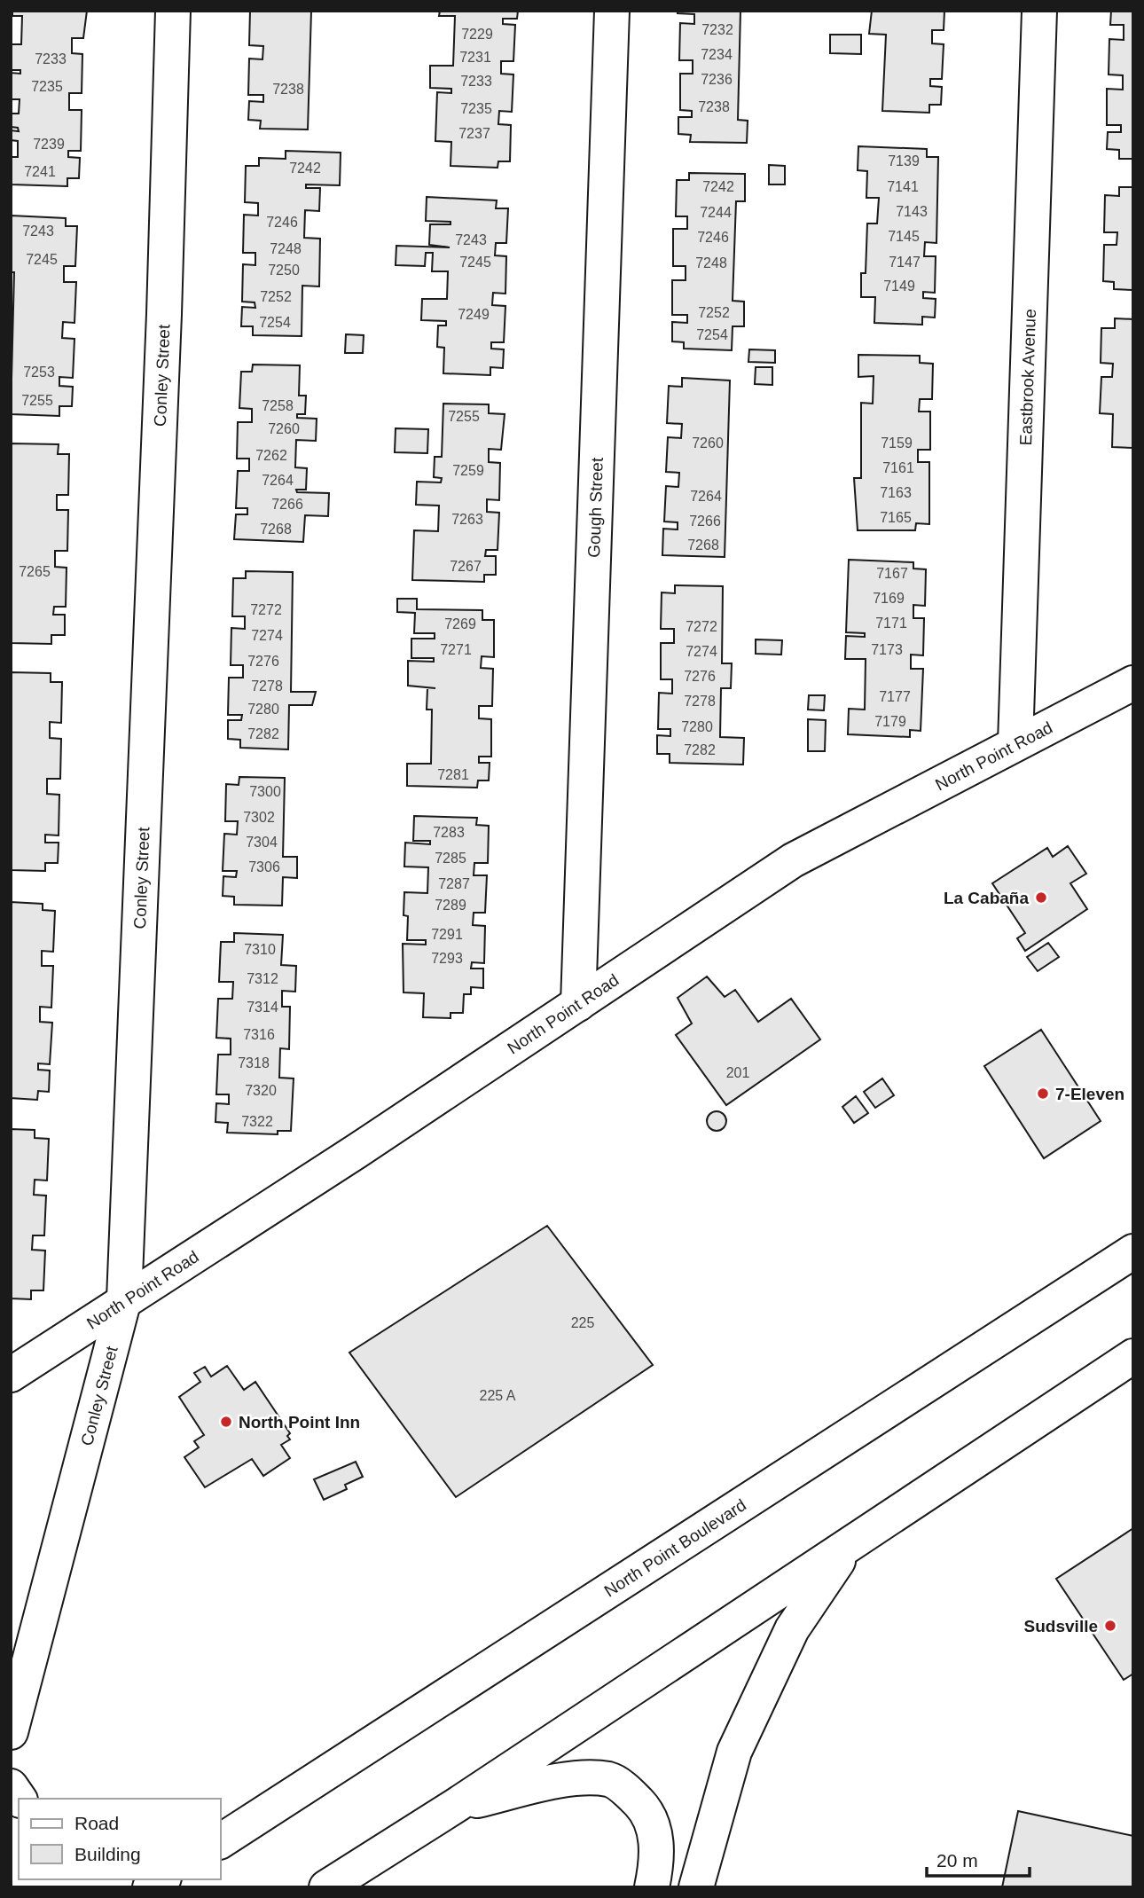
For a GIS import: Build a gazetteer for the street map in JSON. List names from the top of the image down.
{
  "streets": {
    "street": [
      "Conley Street",
      "Eastbrook Avenue",
      "Gough Street",
      "North Point Road",
      "North Point Boulevard"
    ]
  },
  "crossings": [
    ["Conley Street", "North Point Road"],
    ["Eastbrook Avenue", "North Point Road"],
    ["Gough Street", "North Point Road"]
  ],
  "places": [
    "La Cabaña",
    "7-Eleven",
    "North Point Inn",
    "Sudsville"
  ],
  "house_numbers": [
    "7232",
    "7229",
    "7234",
    "7231",
    "7233",
    "7236",
    "7233",
    "7235",
    "7238",
    "7238",
    "7235",
    "7237",
    "7239",
    "7139",
    "7242",
    "7241",
    "7242",
    "7141",
    "7143",
    "7244",
    "7246",
    "7243",
    "7145",
    "7246",
    "7243",
    "7248",
    "7245",
    "7245",
    "7147",
    "7248",
    "7250",
    "7149",
    "7252",
    "7252",
    "7249",
    "7254",
    "7254",
    "7253",
    "7255",
    "7258",
    "7255",
    "7260",
    "7260",
    "7159",
    "7262",
    "7161",
    "7259",
    "7264",
    "7163",
    "7264",
    "7266",
    "7165",
    "7263",
    "7266",
    "7268",
    "7268",
    "7267",
    "7265",
    "7167",
    "7169",
    "7272",
    "7171",
    "7269",
    "7272",
    "7274",
    "7271",
    "7173",
    "7274",
    "7276",
    "7276",
    "7278",
    "7177",
    "7278",
    "7280",
    "7179",
    "7280",
    "7282",
    "7282",
    "7281",
    "7300",
    "7302",
    "7283",
    "7304",
    "7285",
    "7306",
    "7287",
    "7289",
    "7291",
    "7310",
    "7293",
    "7312",
    "7314",
    "7316",
    "7318",
    "201",
    "7320",
    "7322",
    "225",
    "225 A"
  ],
  "legend": ["Road", "Building"],
  "scale_bar": "20 m"
}
